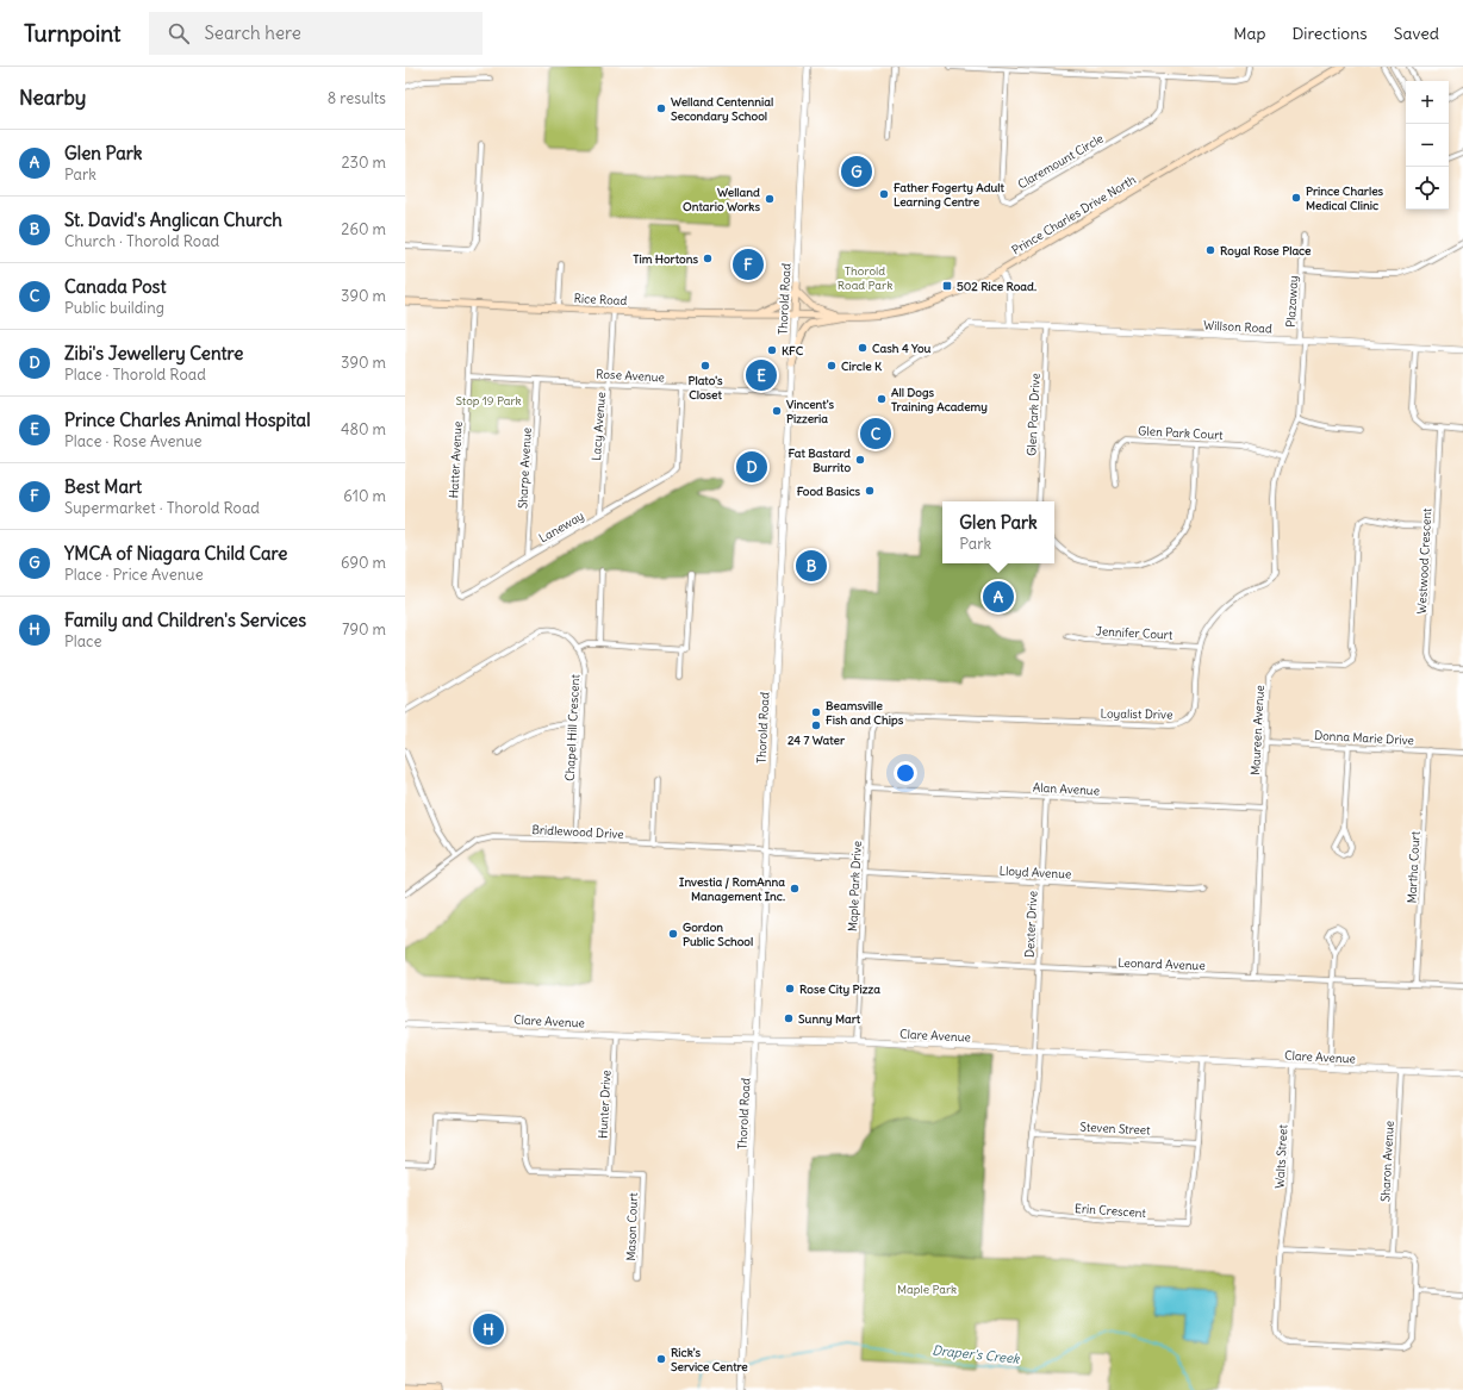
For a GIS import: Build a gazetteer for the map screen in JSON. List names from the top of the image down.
{
  "streets": {
    "main road": ["Prince Charles Drive North", "Rice Road", "Thorold Road"],
    "street": [
      "Claremount Circle",
      "Plazaway",
      "Willson Road",
      "Rose Avenue",
      "Glen Park Drive",
      "Lacy Avenue",
      "Glen Park Court",
      "Hatter Avenue",
      "Sharpe Avenue",
      "Laneway",
      "Westwood Crescent",
      "Jennifer Court",
      "Loyalist Drive",
      "Chapel Hill Crescent",
      "Maureen Avenue",
      "Donna Marie Drive",
      "Alan Avenue",
      "Bridlewood Drive",
      "Martha Court",
      "Lloyd Avenue",
      "Maple Park Drive",
      "Dexter Drive",
      "Leonard Avenue",
      "Clare Avenue",
      "Hunter Drive",
      "Steven Street",
      "Walts Street",
      "Sharon Avenue",
      "Erin Crescent",
      "Mason Court"
    ]
  },
  "crossings": [
    ["Prince Charles Drive North", "Rice Road"],
    ["Prince Charles Drive North", "Thorold Road"],
    ["Rice Road", "Thorold Road"],
    ["Rice Road", "Lacy Avenue"],
    ["Rice Road", "Hatter Avenue"],
    ["Thorold Road", "Rose Avenue"],
    ["Thorold Road", "Bridlewood Drive"],
    ["Thorold Road", "Clare Avenue"],
    ["Plazaway", "Willson Road"],
    ["Plazaway", "Loyalist Drive"],
    ["Willson Road", "Glen Park Drive"],
    ["Willson Road", "Loyalist Drive"],
    ["Rose Avenue", "Lacy Avenue"],
    ["Rose Avenue", "Hatter Avenue"],
    ["Rose Avenue", "Sharpe Avenue"],
    ["Rose Avenue", "Laneway"],
    ["Lacy Avenue", "Laneway"],
    ["Glen Park Court", "Loyalist Drive"],
    ["Hatter Avenue", "Laneway"],
    ["Sharpe Avenue", "Laneway"],
    ["Westwood Crescent", "Maureen Avenue"],
    ["Jennifer Court", "Loyalist Drive"],
    ["Loyalist Drive", "Maple Park Drive"],
    ["Chapel Hill Crescent", "Bridlewood Drive"],
    ["Maureen Avenue", "Donna Marie Drive"],
    ["Maureen Avenue", "Alan Avenue"],
    ["Maureen Avenue", "Leonard Avenue"],
    ["Donna Marie Drive", "Martha Court"],
    ["Alan Avenue", "Maple Park Drive"],
    ["Alan Avenue", "Dexter Drive"],
    ["Martha Court", "Leonard Avenue"],
    ["Lloyd Avenue", "Maple Park Drive"],
    ["Lloyd Avenue", "Dexter Drive"],
    ["Maple Park Drive", "Leonard Avenue"],
    ["Maple Park Drive", "Clare Avenue"],
    ["Dexter Drive", "Leonard Avenue"],
    ["Dexter Drive", "Clare Avenue"],
    ["Dexter Drive", "Erin Crescent"],
    ["Clare Avenue", "Hunter Drive"],
    ["Clare Avenue", "Walts Street"],
    ["Clare Avenue", "Sharon Avenue"],
    ["Clare Avenue", "Erin Crescent"],
    ["Hunter Drive", "Mason Court"],
    ["Steven Street", "Erin Crescent"],
    ["Walts Street", "Sharon Avenue"]
  ],
  "water": ["Draper's Creek"],
  "parks": ["Thorold Road Park", "Stop 19 Park", "Maple Park"],
  "places": {
    "other": [
      "Welland Centennial Secondary School",
      "Father Fogerty Adult Learning Centre",
      "Prince Charles Medical Clinic",
      "Welland Ontario Works",
      "Royal Rose Place",
      "Tim Hortons",
      "Cash 4 You",
      "KFC",
      "Plato's Closet",
      "Circle K",
      "All Dogs Training Academy",
      "Vincent's Pizzeria",
      "Fat Bastard Burrito",
      "Food Basics",
      "Beamsville Fish and Chips",
      "24 7 Water",
      "Investia / RomAnna Management Inc.",
      "Gordon Public School",
      "Rose City Pizza",
      "Sunny Mart",
      "Rick's Service Centre"
    ],
    "transit": ["502 Rice Road."]
  },
  "page": {
    "header": "Turnpoint",
    "search": "Search here",
    "nav": ["Map", "Directions", "Saved"],
    "heading": ["Nearby", "8 results"],
    "map_buttons": ["+", "−"],
    "list": [
      {
        "mark": "A",
        "name": "Glen Park",
        "note": "Park",
        "value": "230 m"
      },
      {
        "mark": "B",
        "name": "St. David's Anglican Church",
        "note": "Church · Thorold Road",
        "value": "260 m"
      },
      {
        "mark": "C",
        "name": "Canada Post",
        "note": "Public building",
        "value": "390 m"
      },
      {
        "mark": "D",
        "name": "Zibi's Jewellery Centre",
        "note": "Place · Thorold Road",
        "value": "390 m"
      },
      {
        "mark": "E",
        "name": "Prince Charles Animal Hospital",
        "note": "Place · Rose Avenue",
        "value": "480 m"
      },
      {
        "mark": "F",
        "name": "Best Mart",
        "note": "Supermarket · Thorold Road",
        "value": "610 m"
      },
      {
        "mark": "G",
        "name": "YMCA of Niagara Child Care",
        "note": "Place · Price Avenue",
        "value": "690 m"
      },
      {
        "mark": "H",
        "name": "Family and Children's Services",
        "note": "Place",
        "value": "790 m"
      }
    ],
    "pins": [
      "G",
      "F",
      "E",
      "C",
      "D",
      "B",
      "A",
      "H"
    ],
    "popup": ["Glen Park", "Park"]
  }
}
